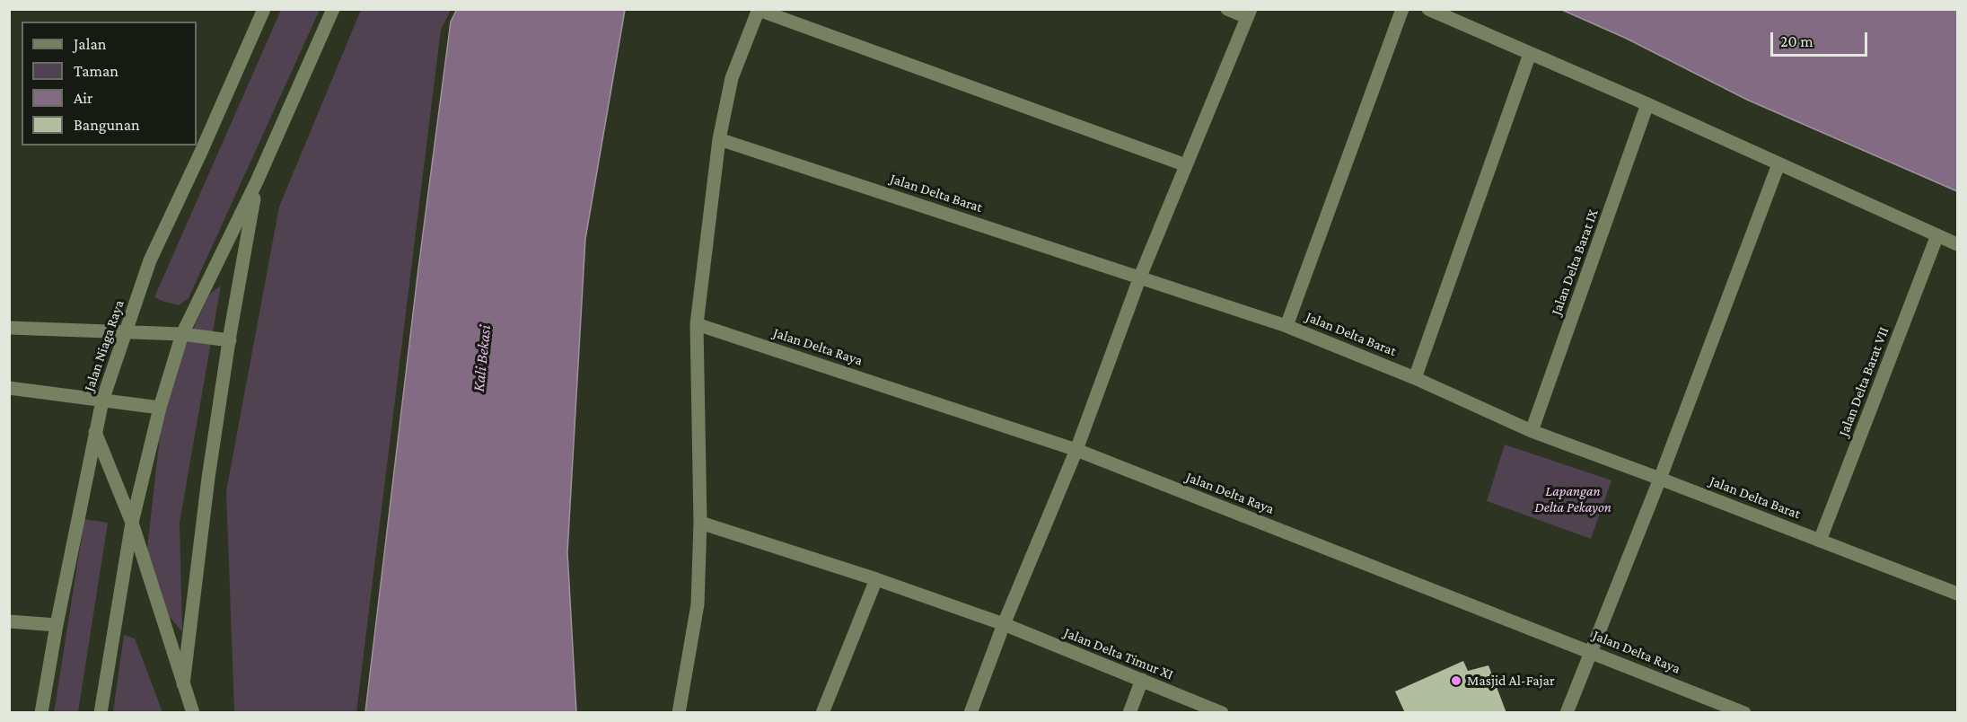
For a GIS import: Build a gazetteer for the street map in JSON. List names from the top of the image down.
{
  "streets": {
    "street": [
      "Jalan Delta Barat",
      "Jalan Delta Barat IX",
      "Jalan Niaga Raya",
      "Jalan Delta Raya",
      "Jalan Delta Barat VII",
      "Jalan Delta Timur XI"
    ]
  },
  "crossings": [
    ["Jalan Delta Barat", "Jalan Delta Barat IX"],
    ["Jalan Delta Barat", "Jalan Delta Barat VII"]
  ],
  "water": ["Kali Bekasi"],
  "parks": ["Lapangan Delta Pekayon"],
  "places": ["Masjid Al-Fajar"],
  "legend": [
    "Jalan",
    "Taman",
    "Air",
    "Bangunan"
  ],
  "scale_bar": "20 m"
}
